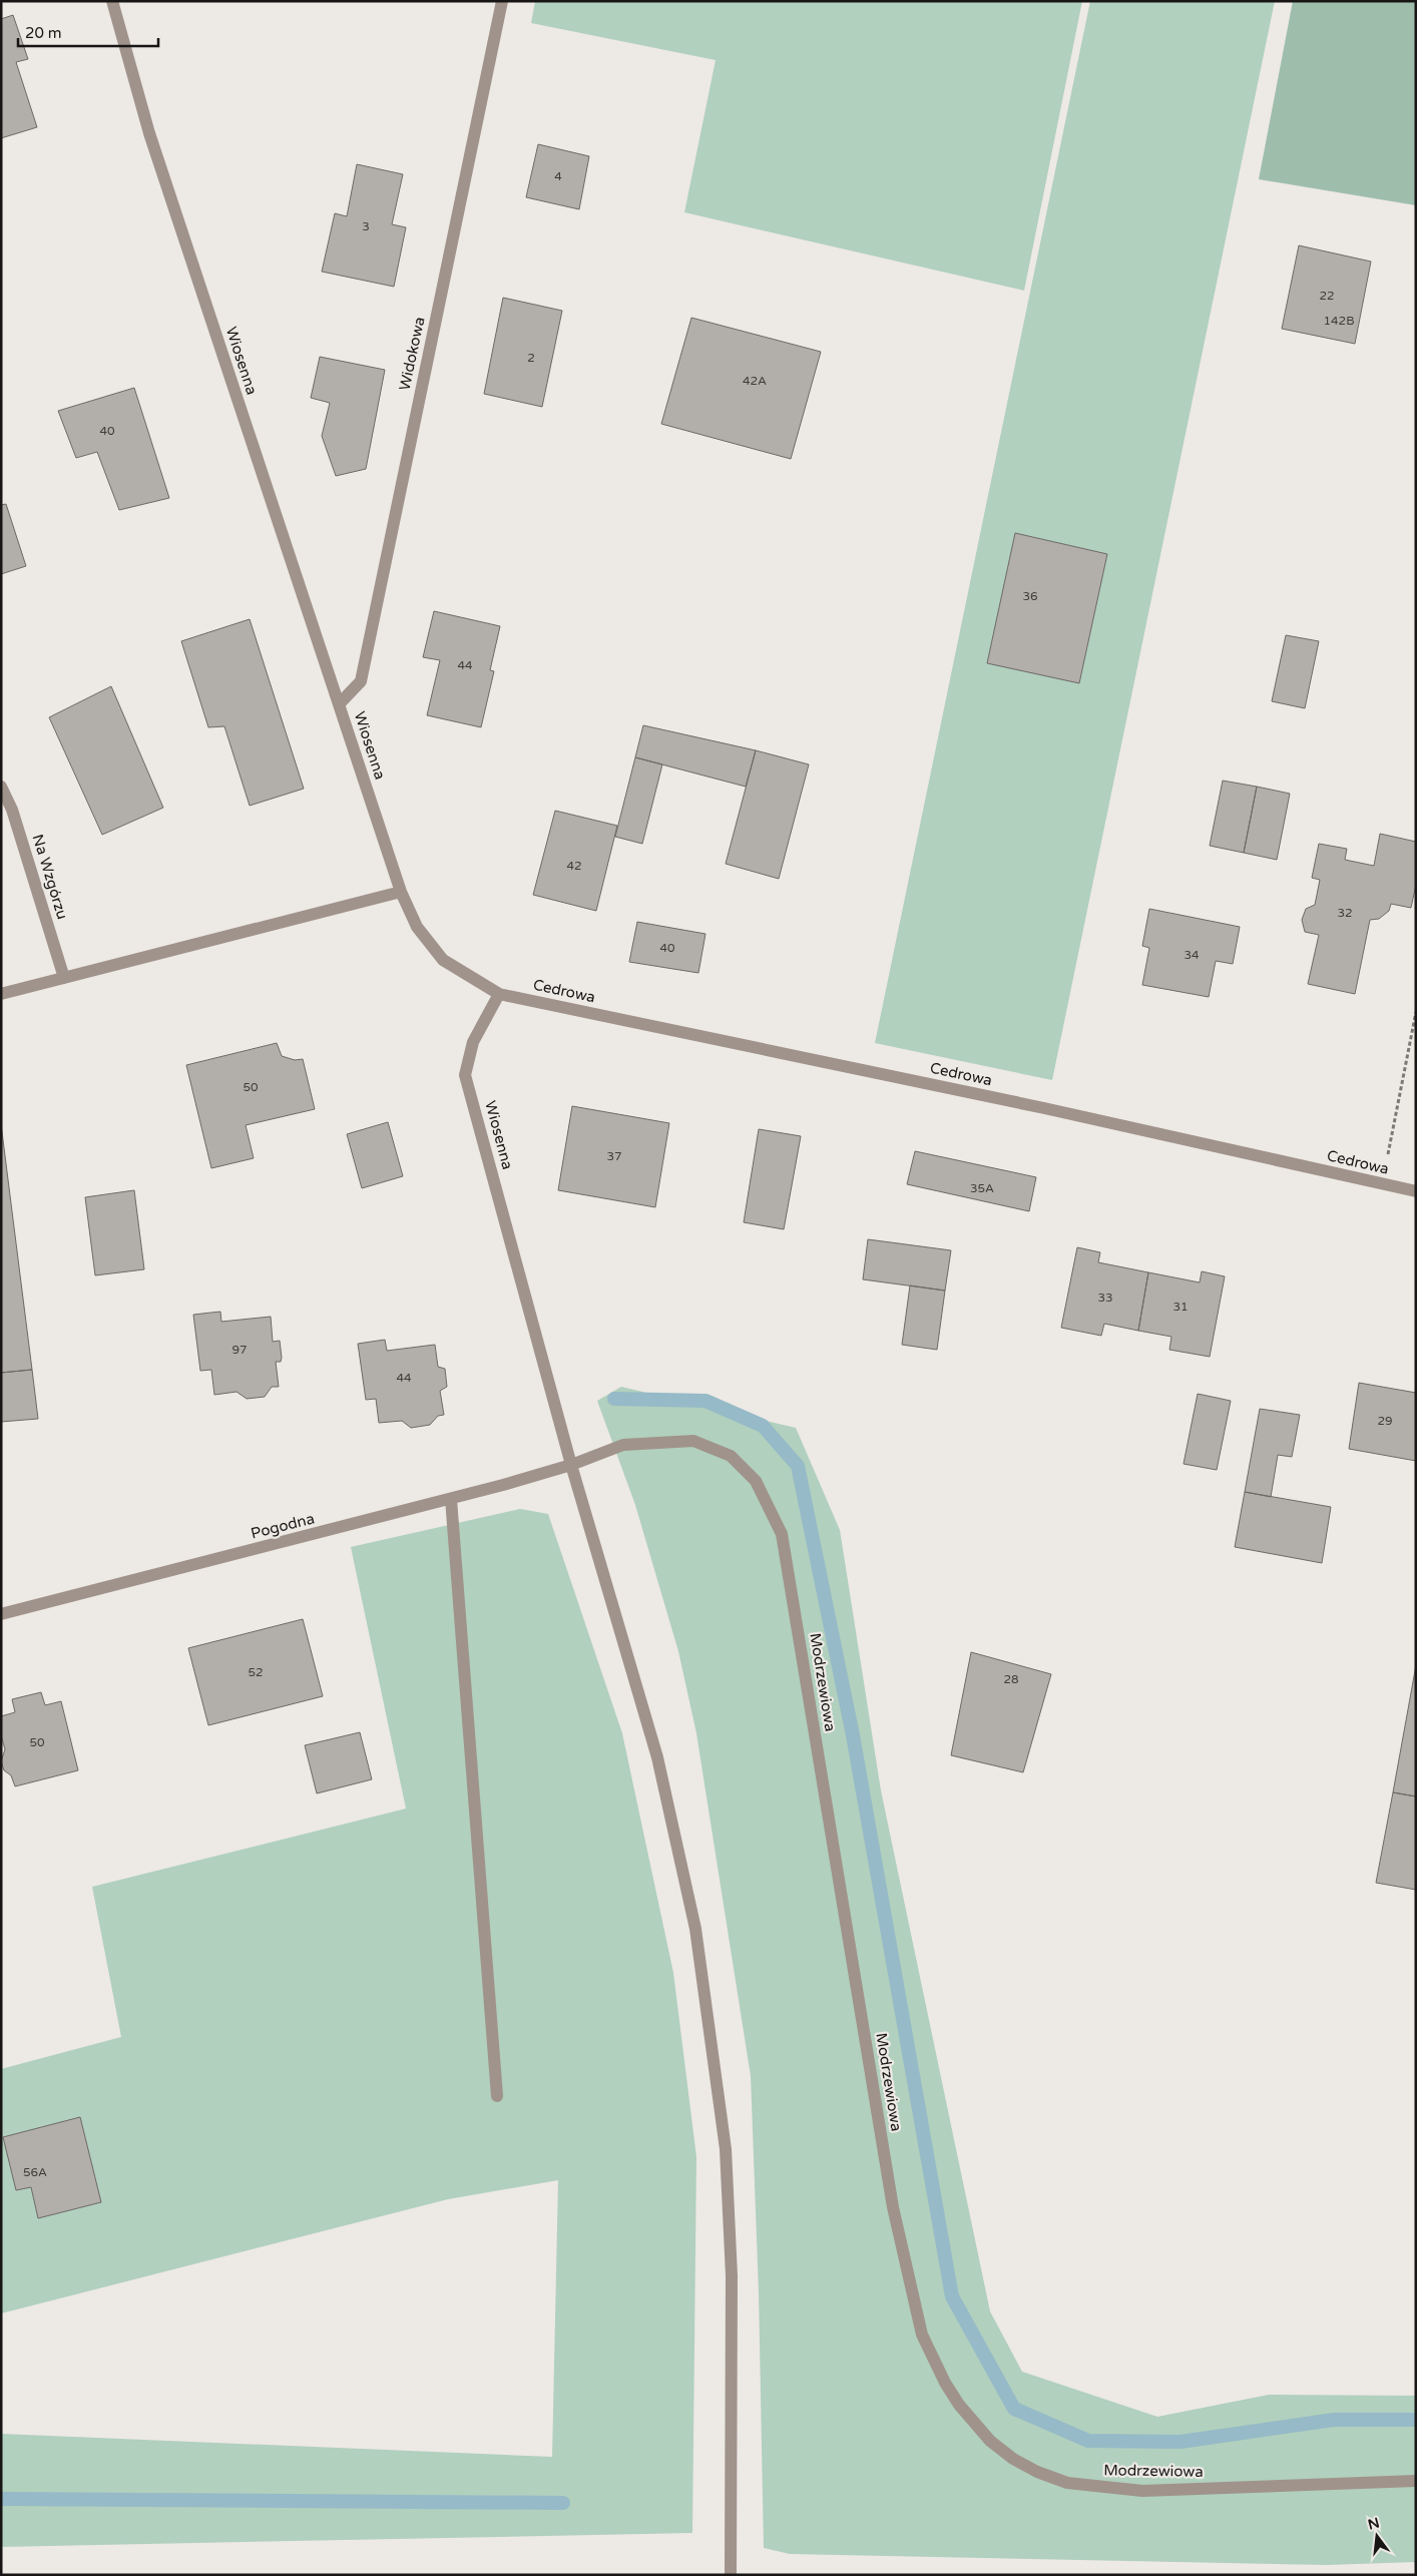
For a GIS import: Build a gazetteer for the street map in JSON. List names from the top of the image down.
{
  "streets": {
    "street": [
      "Widokowa",
      "Wiosenna",
      "Na Wzgórzu",
      "Cedrowa",
      "Pogodna",
      "Modrzewiowa"
    ]
  },
  "crossings": [
    ["Widokowa", "Wiosenna"],
    ["Wiosenna", "Cedrowa"],
    ["Wiosenna", "Pogodna"],
    ["Wiosenna", "Modrzewiowa"],
    ["Pogodna", "Modrzewiowa"]
  ],
  "house_numbers": [
    "4",
    "3",
    "22",
    "142B",
    "2",
    "42A",
    "40",
    "36",
    "44",
    "42",
    "32",
    "40",
    "34",
    "50",
    "37",
    "35A",
    "33",
    "31",
    "97",
    "44",
    "29",
    "52",
    "28",
    "50",
    "56A"
  ],
  "scale_bar": "20 m",
  "north": "top"
}
